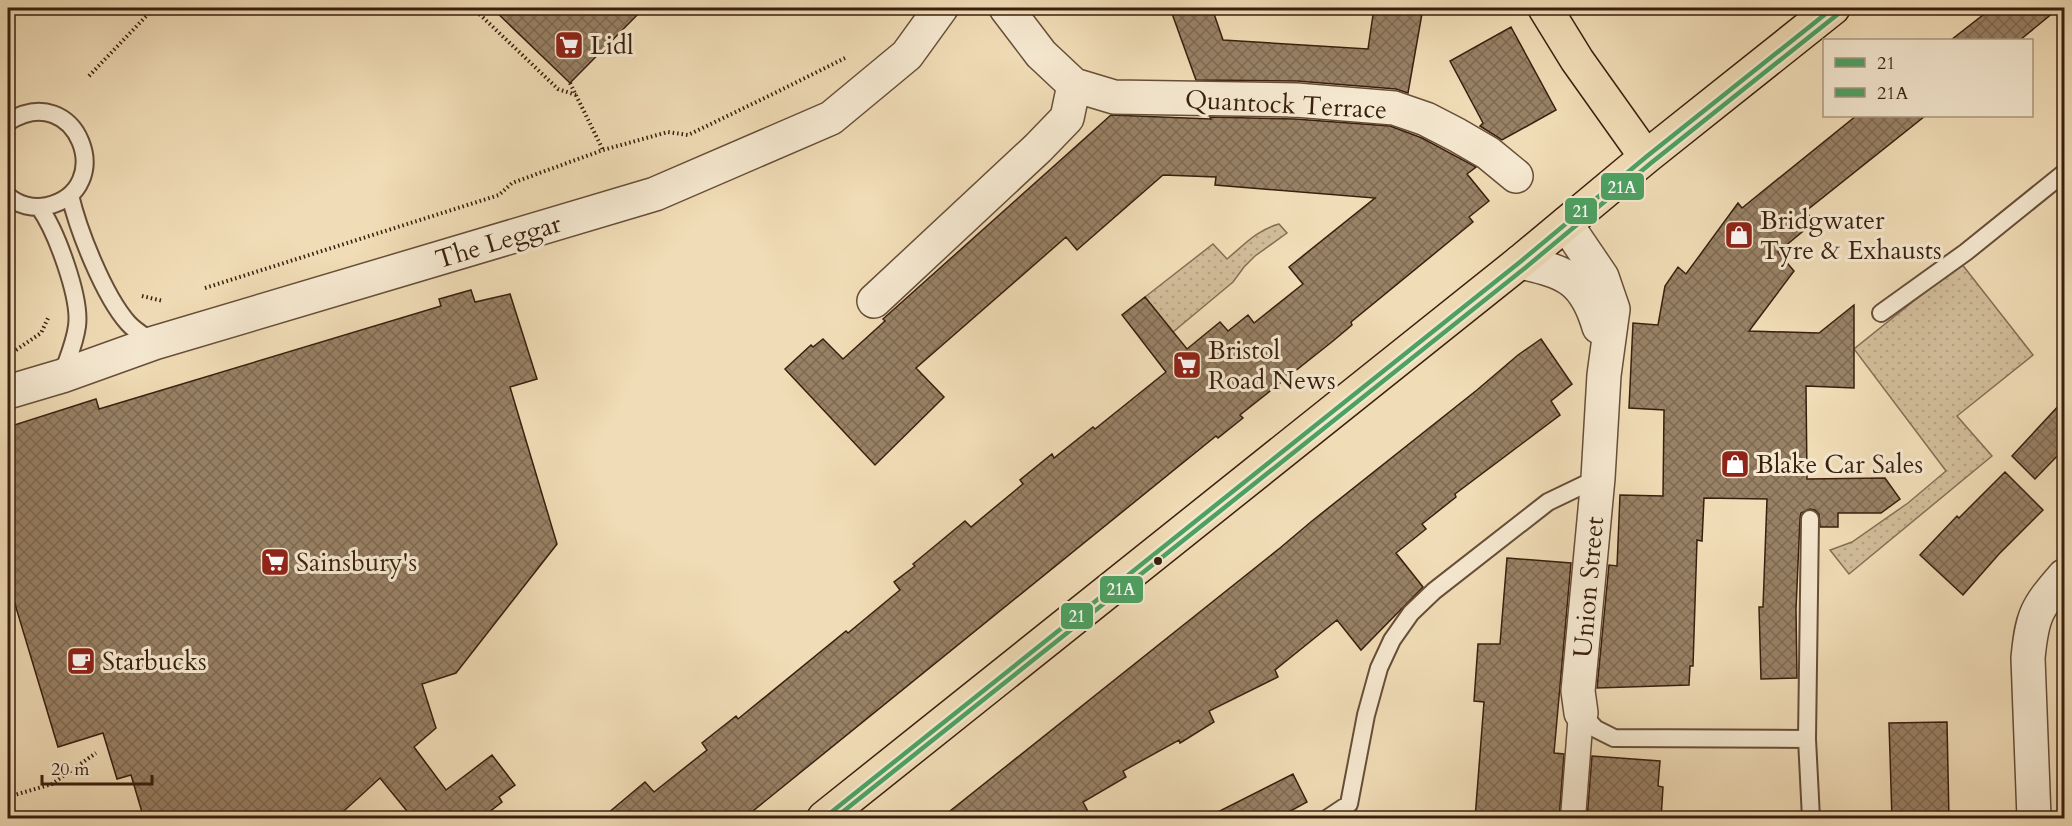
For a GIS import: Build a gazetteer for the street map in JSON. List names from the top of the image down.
{
  "streets": {
    "street": ["Quantock Terrace", "The Leggar", "Union Street"]
  },
  "places": {
    "supermarket": ["Lidl", "Bristol Road News", "Sainsbury's"],
    "shop": ["Bridgwater Tyre & Exhausts", "Blake Car Sales"],
    "cafe": ["Starbucks"]
  },
  "lines": ["transit line 21", "transit line 21A"],
  "legend": ["21", "21A"],
  "scale_bar": "20 m"
}
